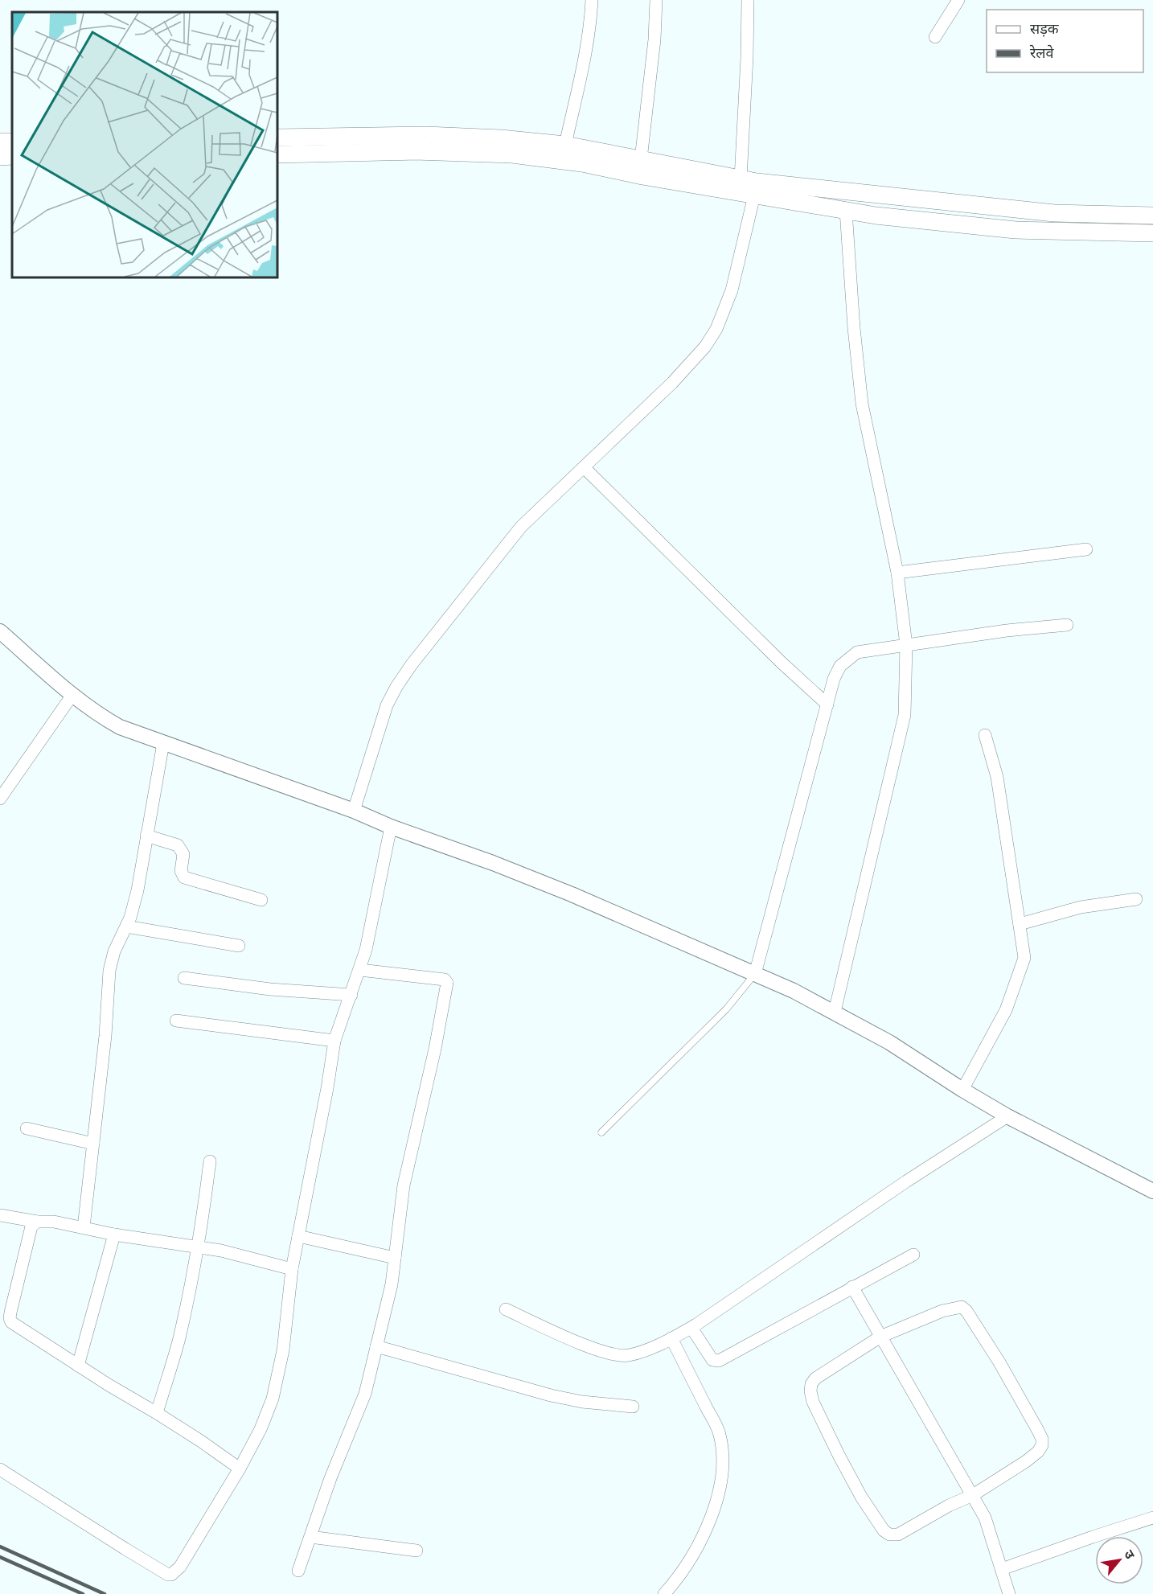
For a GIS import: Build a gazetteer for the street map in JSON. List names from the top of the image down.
{
  "legend": ["सड़क", "रेलवे"],
  "north": "top right"
}
